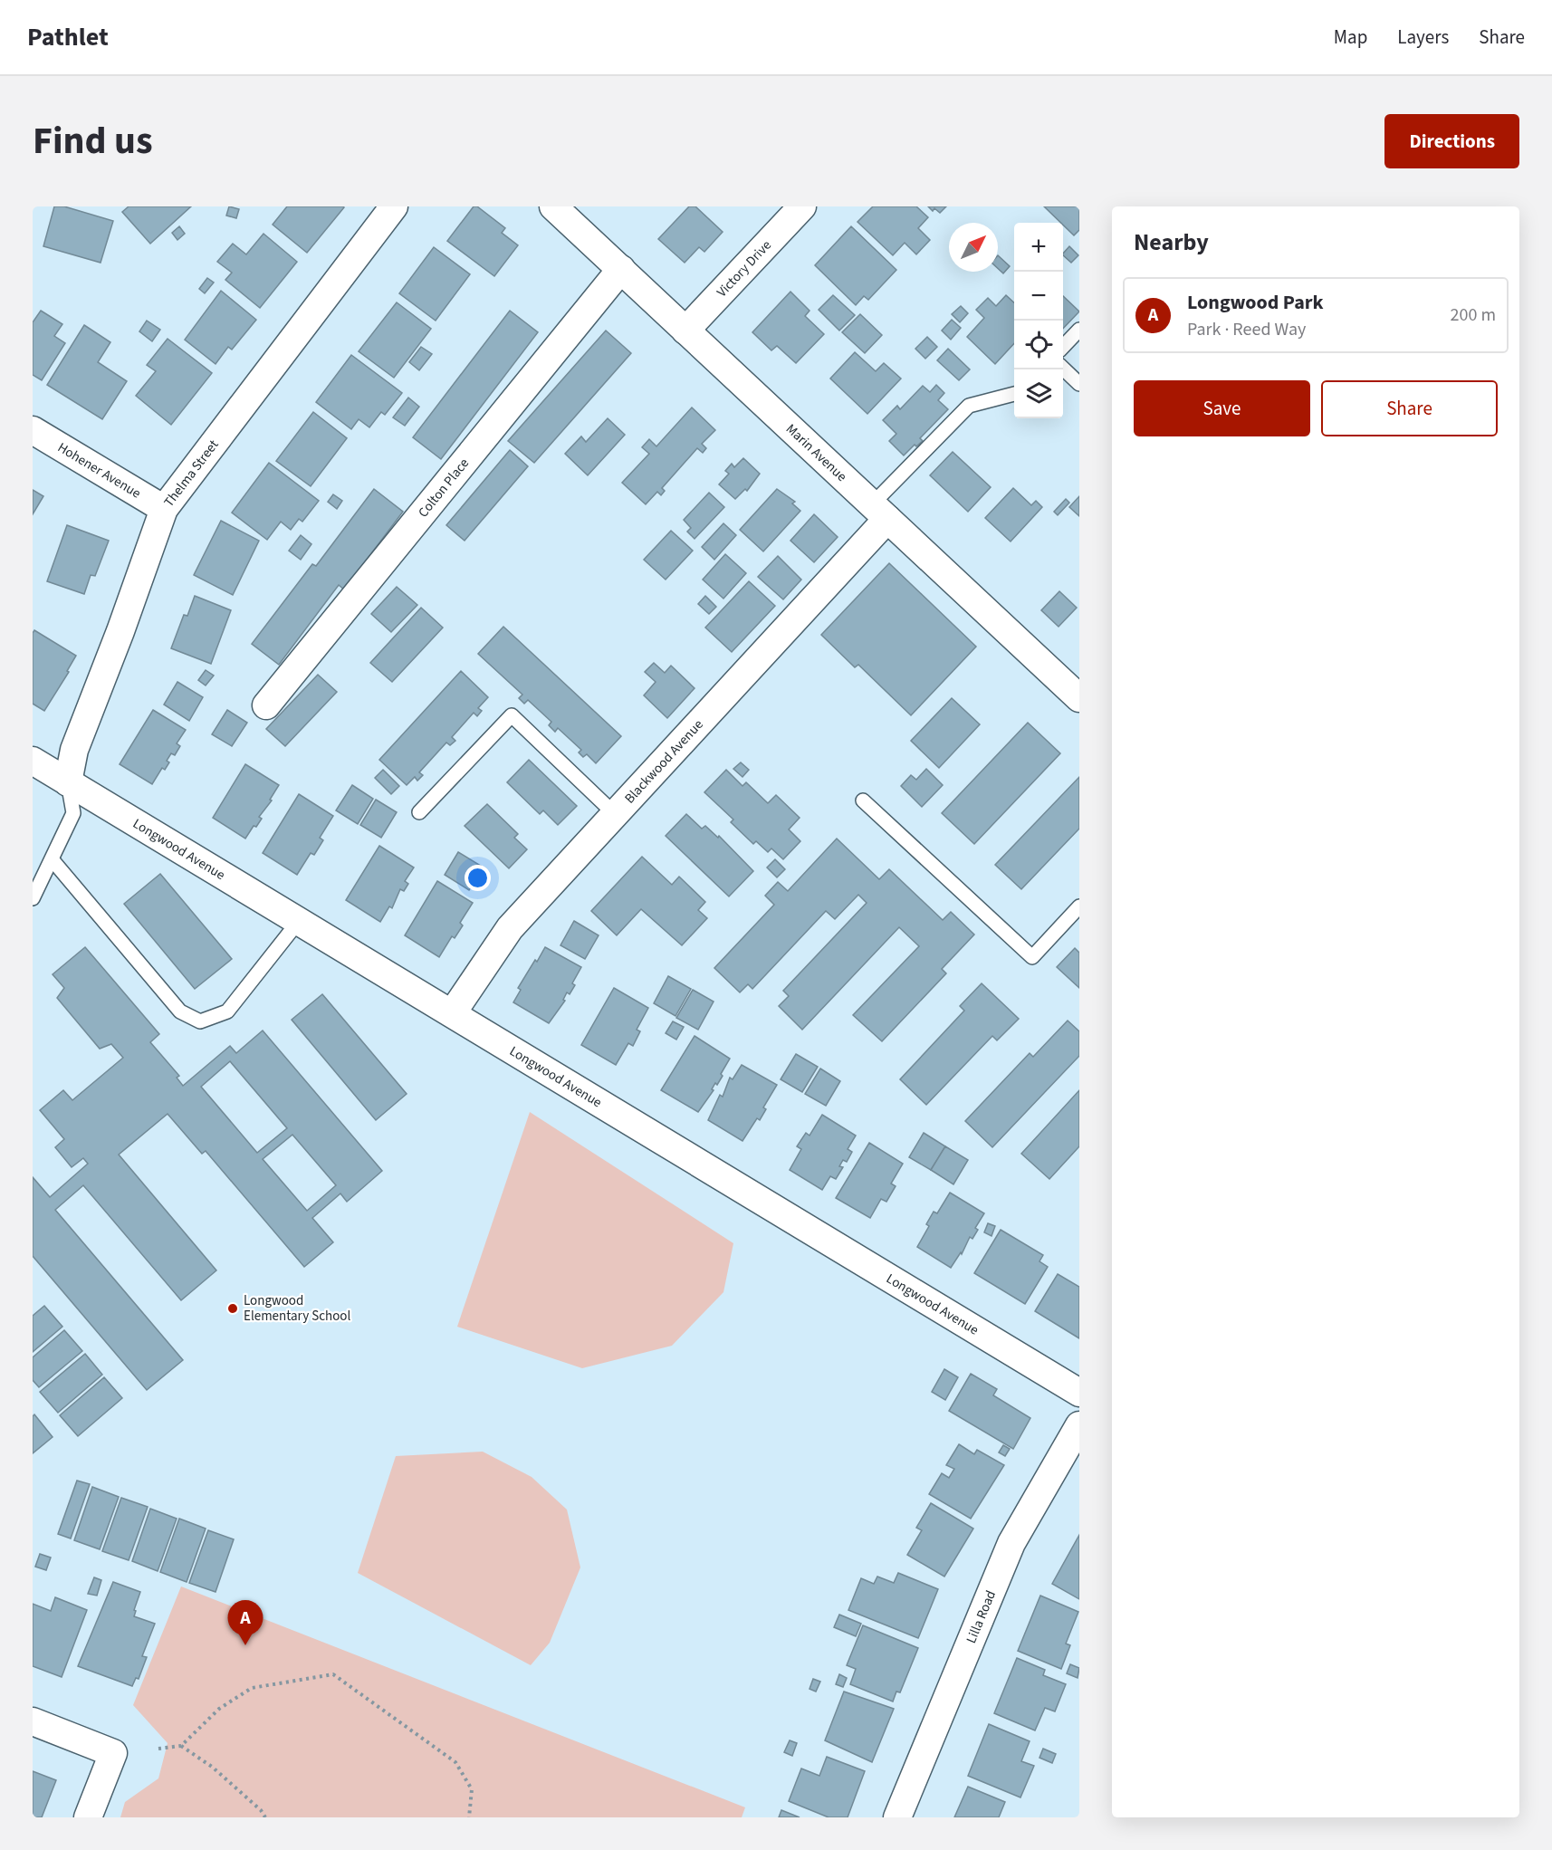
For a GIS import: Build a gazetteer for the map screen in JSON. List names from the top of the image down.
{
  "streets": {
    "street": [
      "Victory Drive",
      "Marin Avenue",
      "Hohener Avenue",
      "Thelma Street",
      "Colton Place",
      "Blackwood Avenue",
      "Longwood Avenue",
      "Lilla Road"
    ]
  },
  "crossings": [
    ["Victory Drive", "Marin Avenue"],
    ["Marin Avenue", "Colton Place"],
    ["Marin Avenue", "Blackwood Avenue"],
    ["Hohener Avenue", "Thelma Street"],
    ["Thelma Street", "Longwood Avenue"],
    ["Blackwood Avenue", "Longwood Avenue"]
  ],
  "places": ["Longwood Elementary School"],
  "north": "top right",
  "page": {
    "header": "Pathlet",
    "nav": ["Map", "Layers", "Share"],
    "title": "Find us",
    "buttons": [
      "Directions",
      ["Save", "Share"]
    ],
    "heading": "Nearby",
    "map_buttons": ["+", "−"],
    "list": [
      {
        "mark": "A",
        "name": "Longwood Park",
        "note": "Park · Reed Way",
        "value": "200 m"
      }
    ],
    "pins": "A"
  }
}
